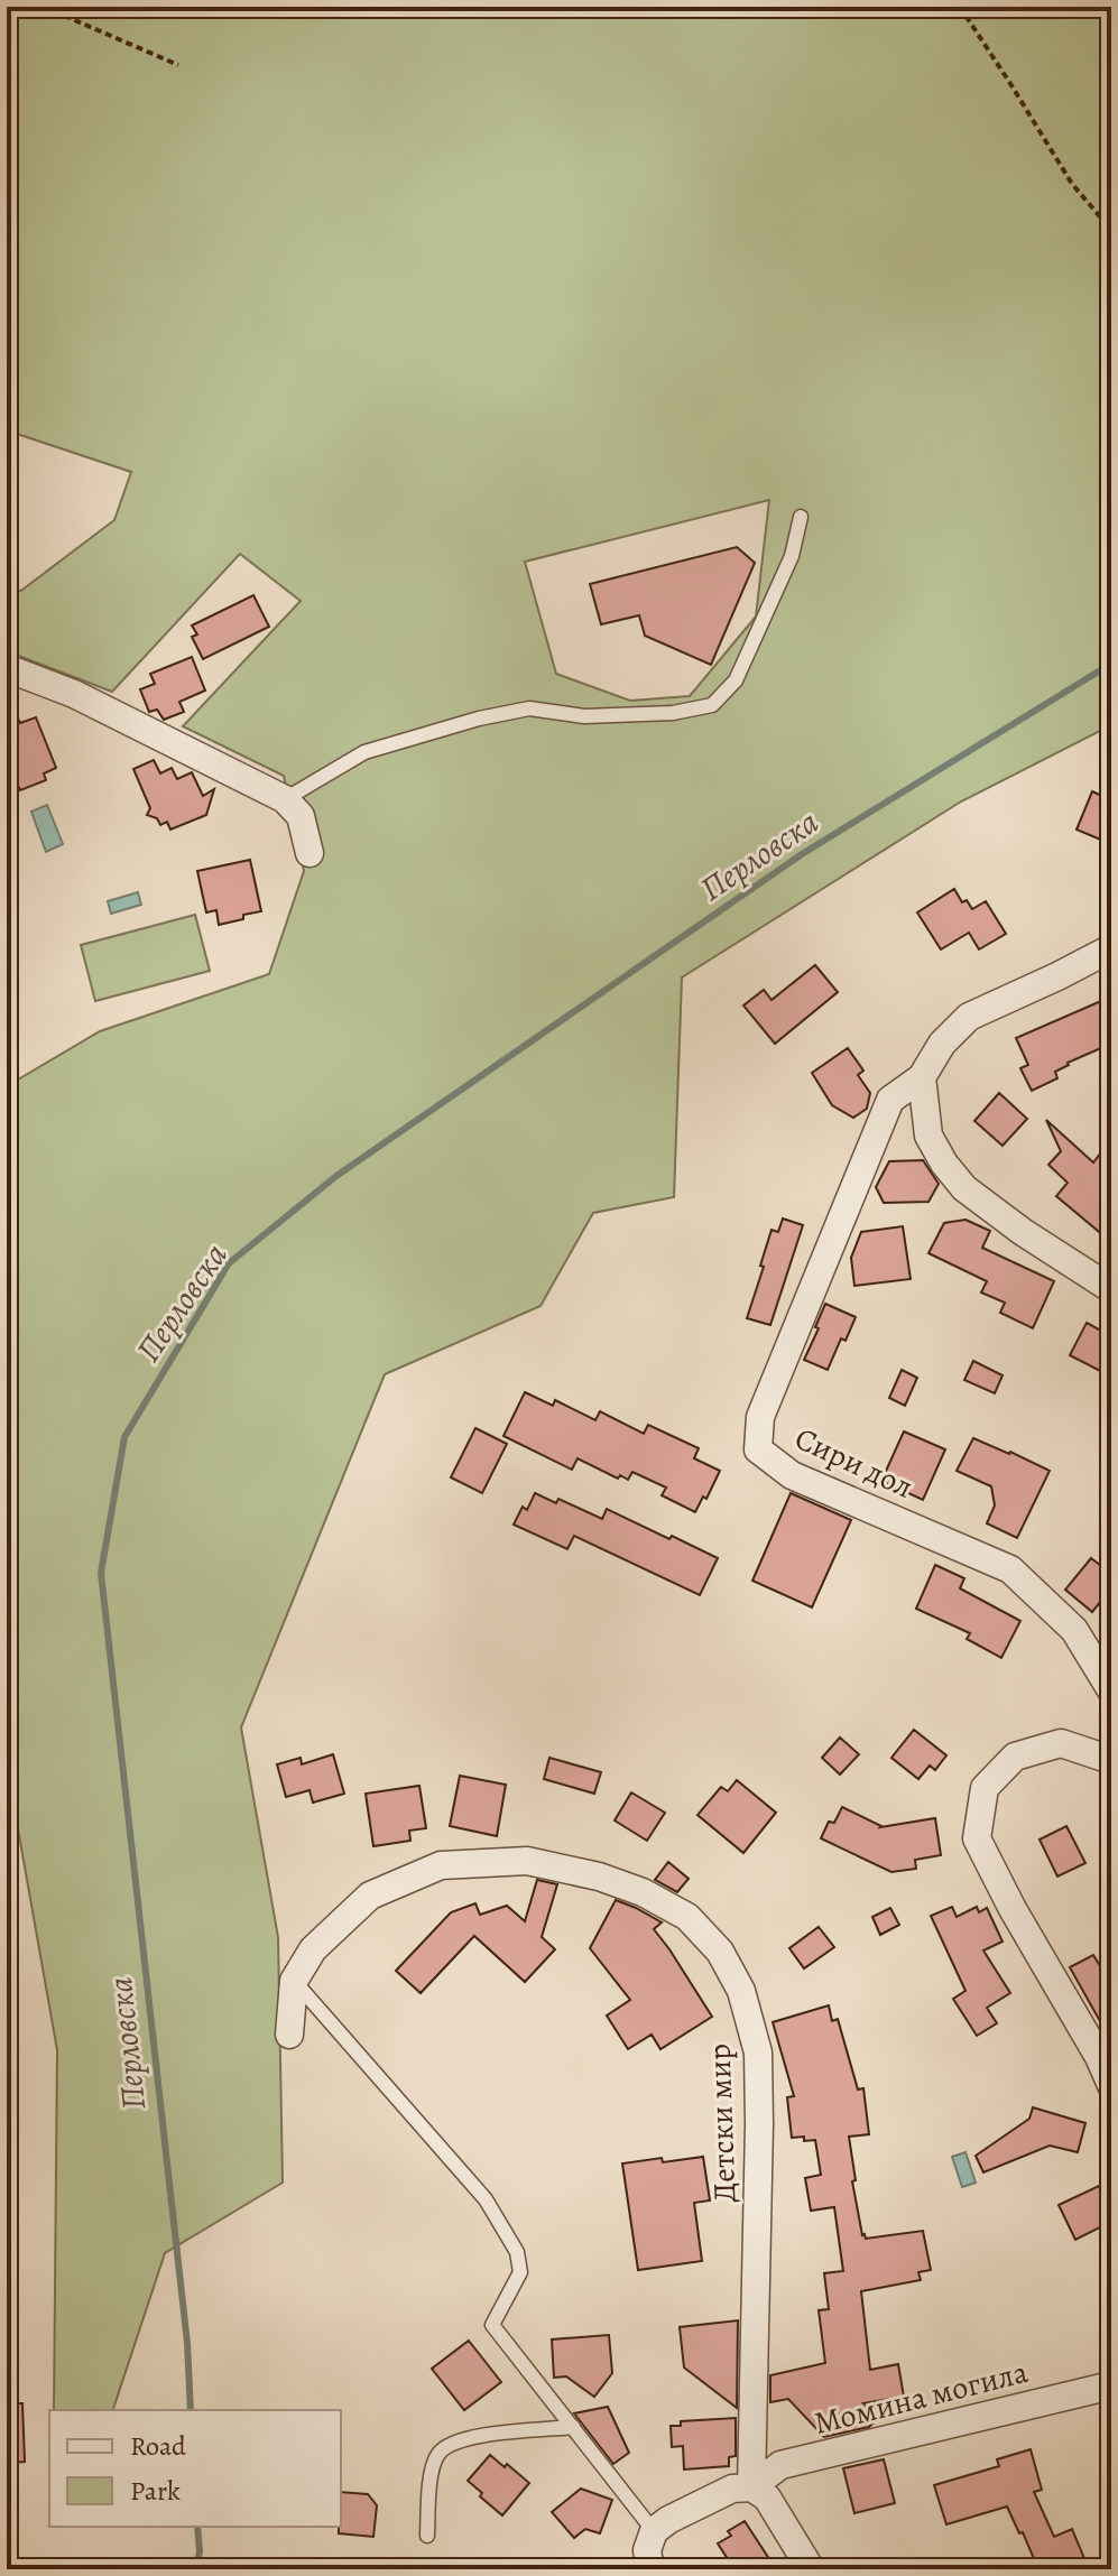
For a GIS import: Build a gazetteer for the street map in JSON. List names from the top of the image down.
{
  "streets": {
    "street": ["Сири дол", "Детски мир", "Момина могила"]
  },
  "crossings": [
    ["Детски мир", "Момина могила"]
  ],
  "water": ["Перловска"],
  "legend": ["Road", "Park"]
}
